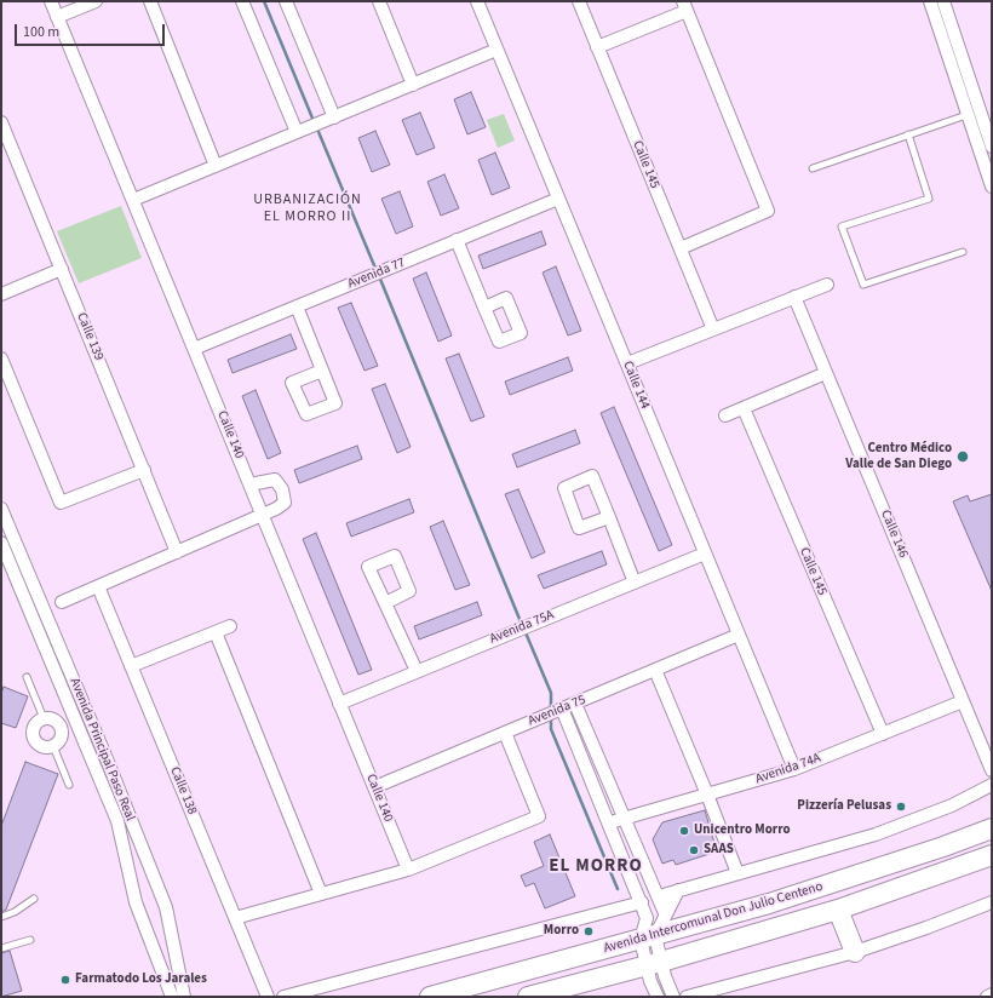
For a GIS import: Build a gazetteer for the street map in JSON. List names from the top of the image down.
{
  "streets": {
    "main road": ["Avenida Intercomunal Don Julio Centeno"],
    "street": [
      "Calle 145",
      "Avenida 77",
      "Calle 139",
      "Calle 144",
      "Calle 140",
      "Calle 146",
      "Avenida 75A",
      "Avenida 75",
      "Avenida Principal Paso Real",
      "Avenida 74A",
      "Calle 138"
    ]
  },
  "crossings": [
    ["Calle 145", "Avenida 74A"],
    ["Avenida 77", "Calle 144"],
    ["Avenida 77", "Calle 140"],
    ["Calle 144", "Avenida 75A"],
    ["Calle 144", "Avenida 75"],
    ["Calle 144", "Avenida 74A"],
    ["Calle 140", "Avenida 75A"],
    ["Calle 140", "Avenida 75"],
    ["Calle 146", "Avenida 74A"]
  ],
  "districts": ["URBANIZACIÓN EL MORRO II", "EL MORRO"],
  "places": [
    "Centro Médico Valle de San Diego",
    "Pizzería Pelusas",
    "Unicentro Morro",
    "SAAS",
    "Morro",
    "Farmatodo Los Jarales"
  ],
  "scale_bar": "100 m"
}
